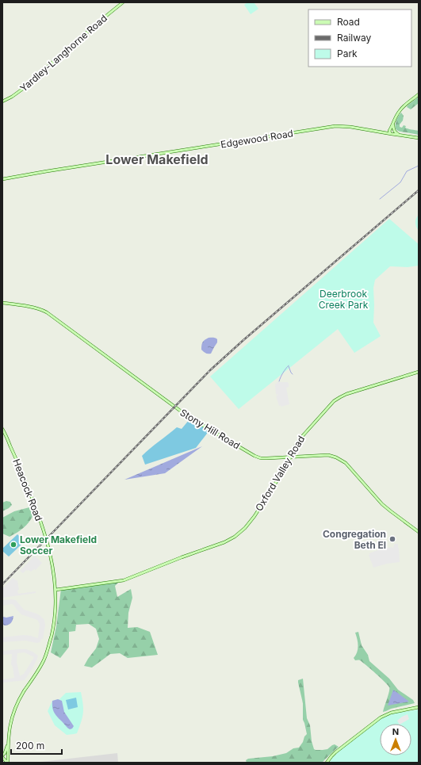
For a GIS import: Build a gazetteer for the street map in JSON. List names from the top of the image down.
{
  "streets": {
    "street": [
      "Yardley-Langhorne Road",
      "Edgewood Road",
      "Stony Hill Road",
      "Oxford Valley Road",
      "Heacock Road"
    ]
  },
  "crossings": [
    ["Stony Hill Road", "Oxford Valley Road"],
    ["Oxford Valley Road", "Heacock Road"]
  ],
  "districts": ["Lower Makefield"],
  "parks": ["Deerbrook Creek Park"],
  "places": ["Congregation Beth El", "Lower Makefield Soccer"],
  "legend": ["Road", "Railway", "Park"],
  "scale_bar": "200 m",
  "north": "top"
}
